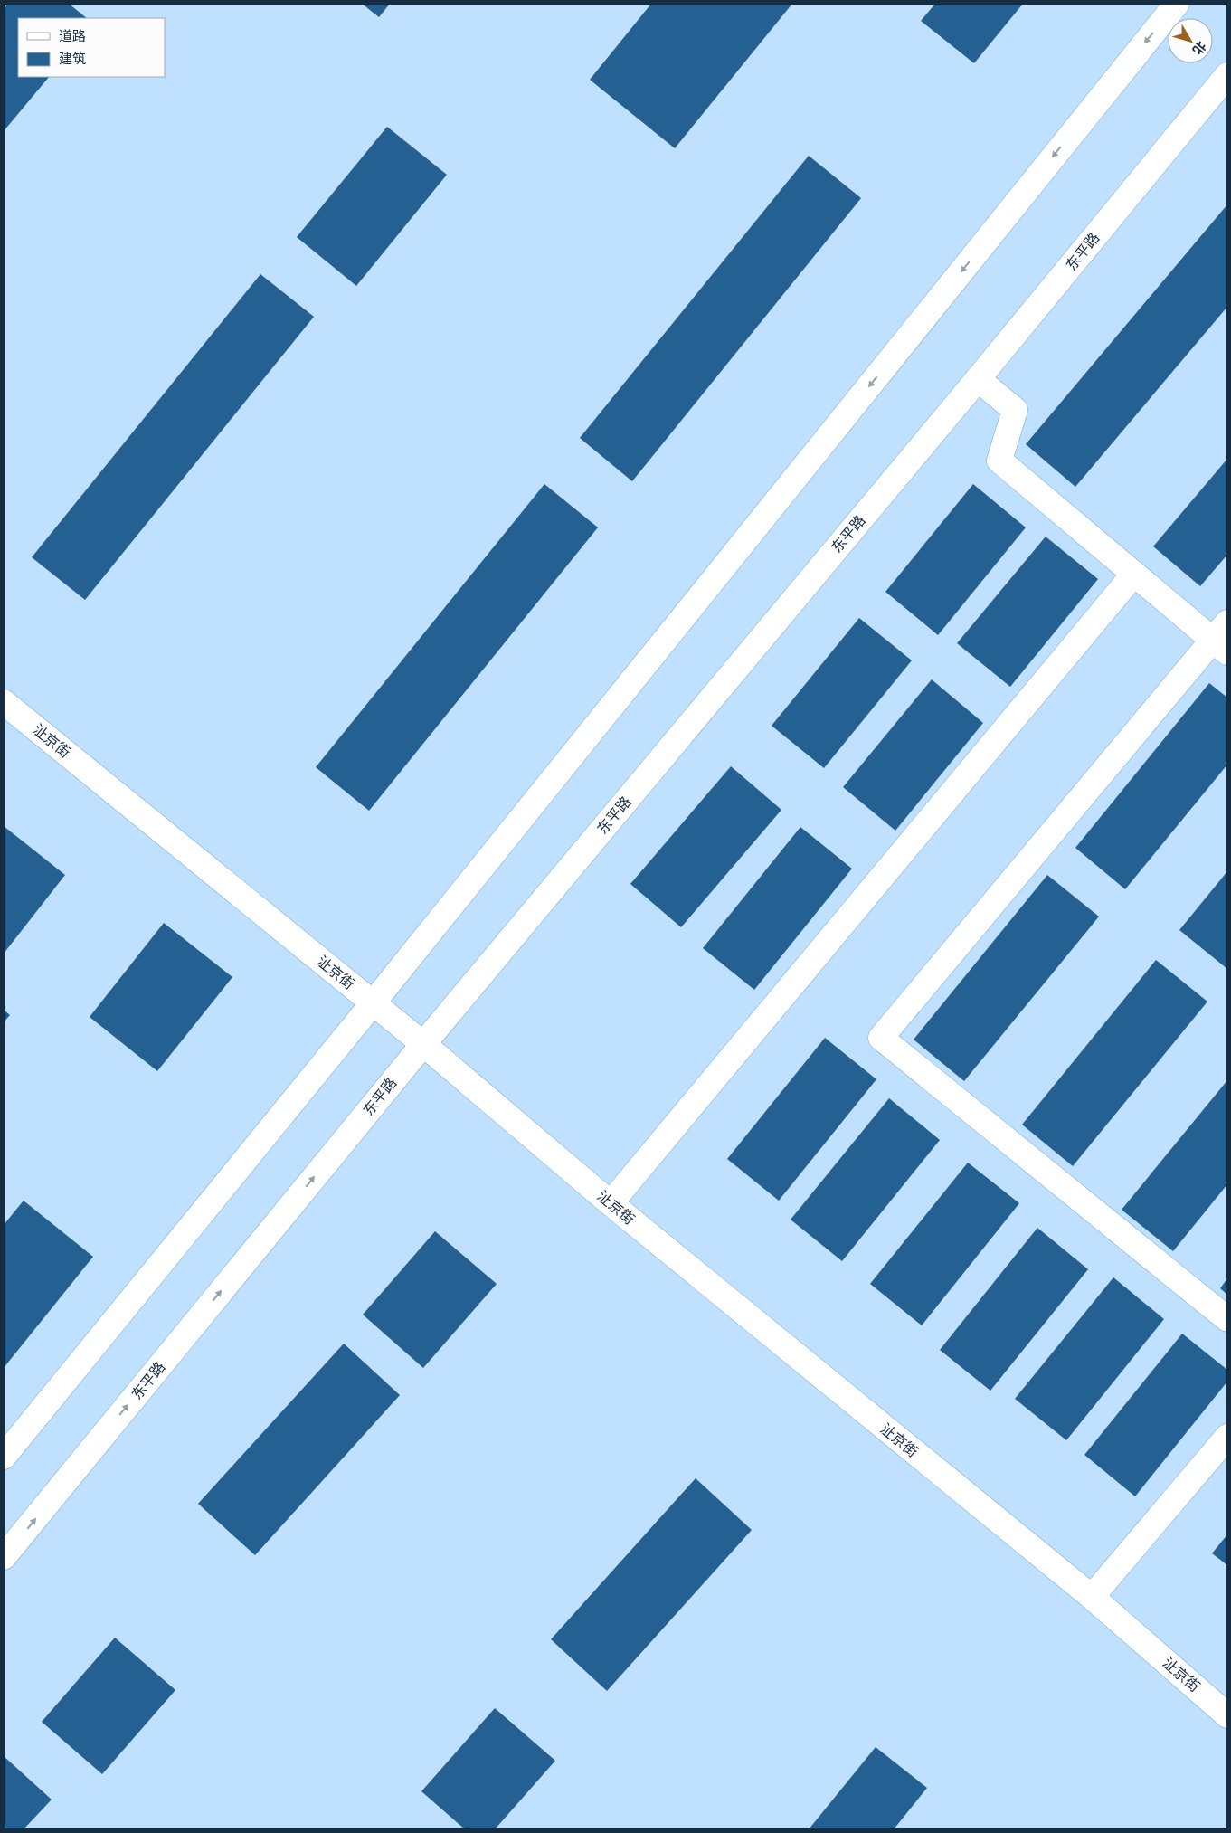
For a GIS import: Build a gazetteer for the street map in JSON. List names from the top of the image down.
{
  "streets": {
    "street": ["东平路", "沚京街"]
  },
  "crossings": [
    ["东平路", "沚京街"]
  ],
  "legend": ["道路", "建筑"],
  "north": "bottom right"
}
